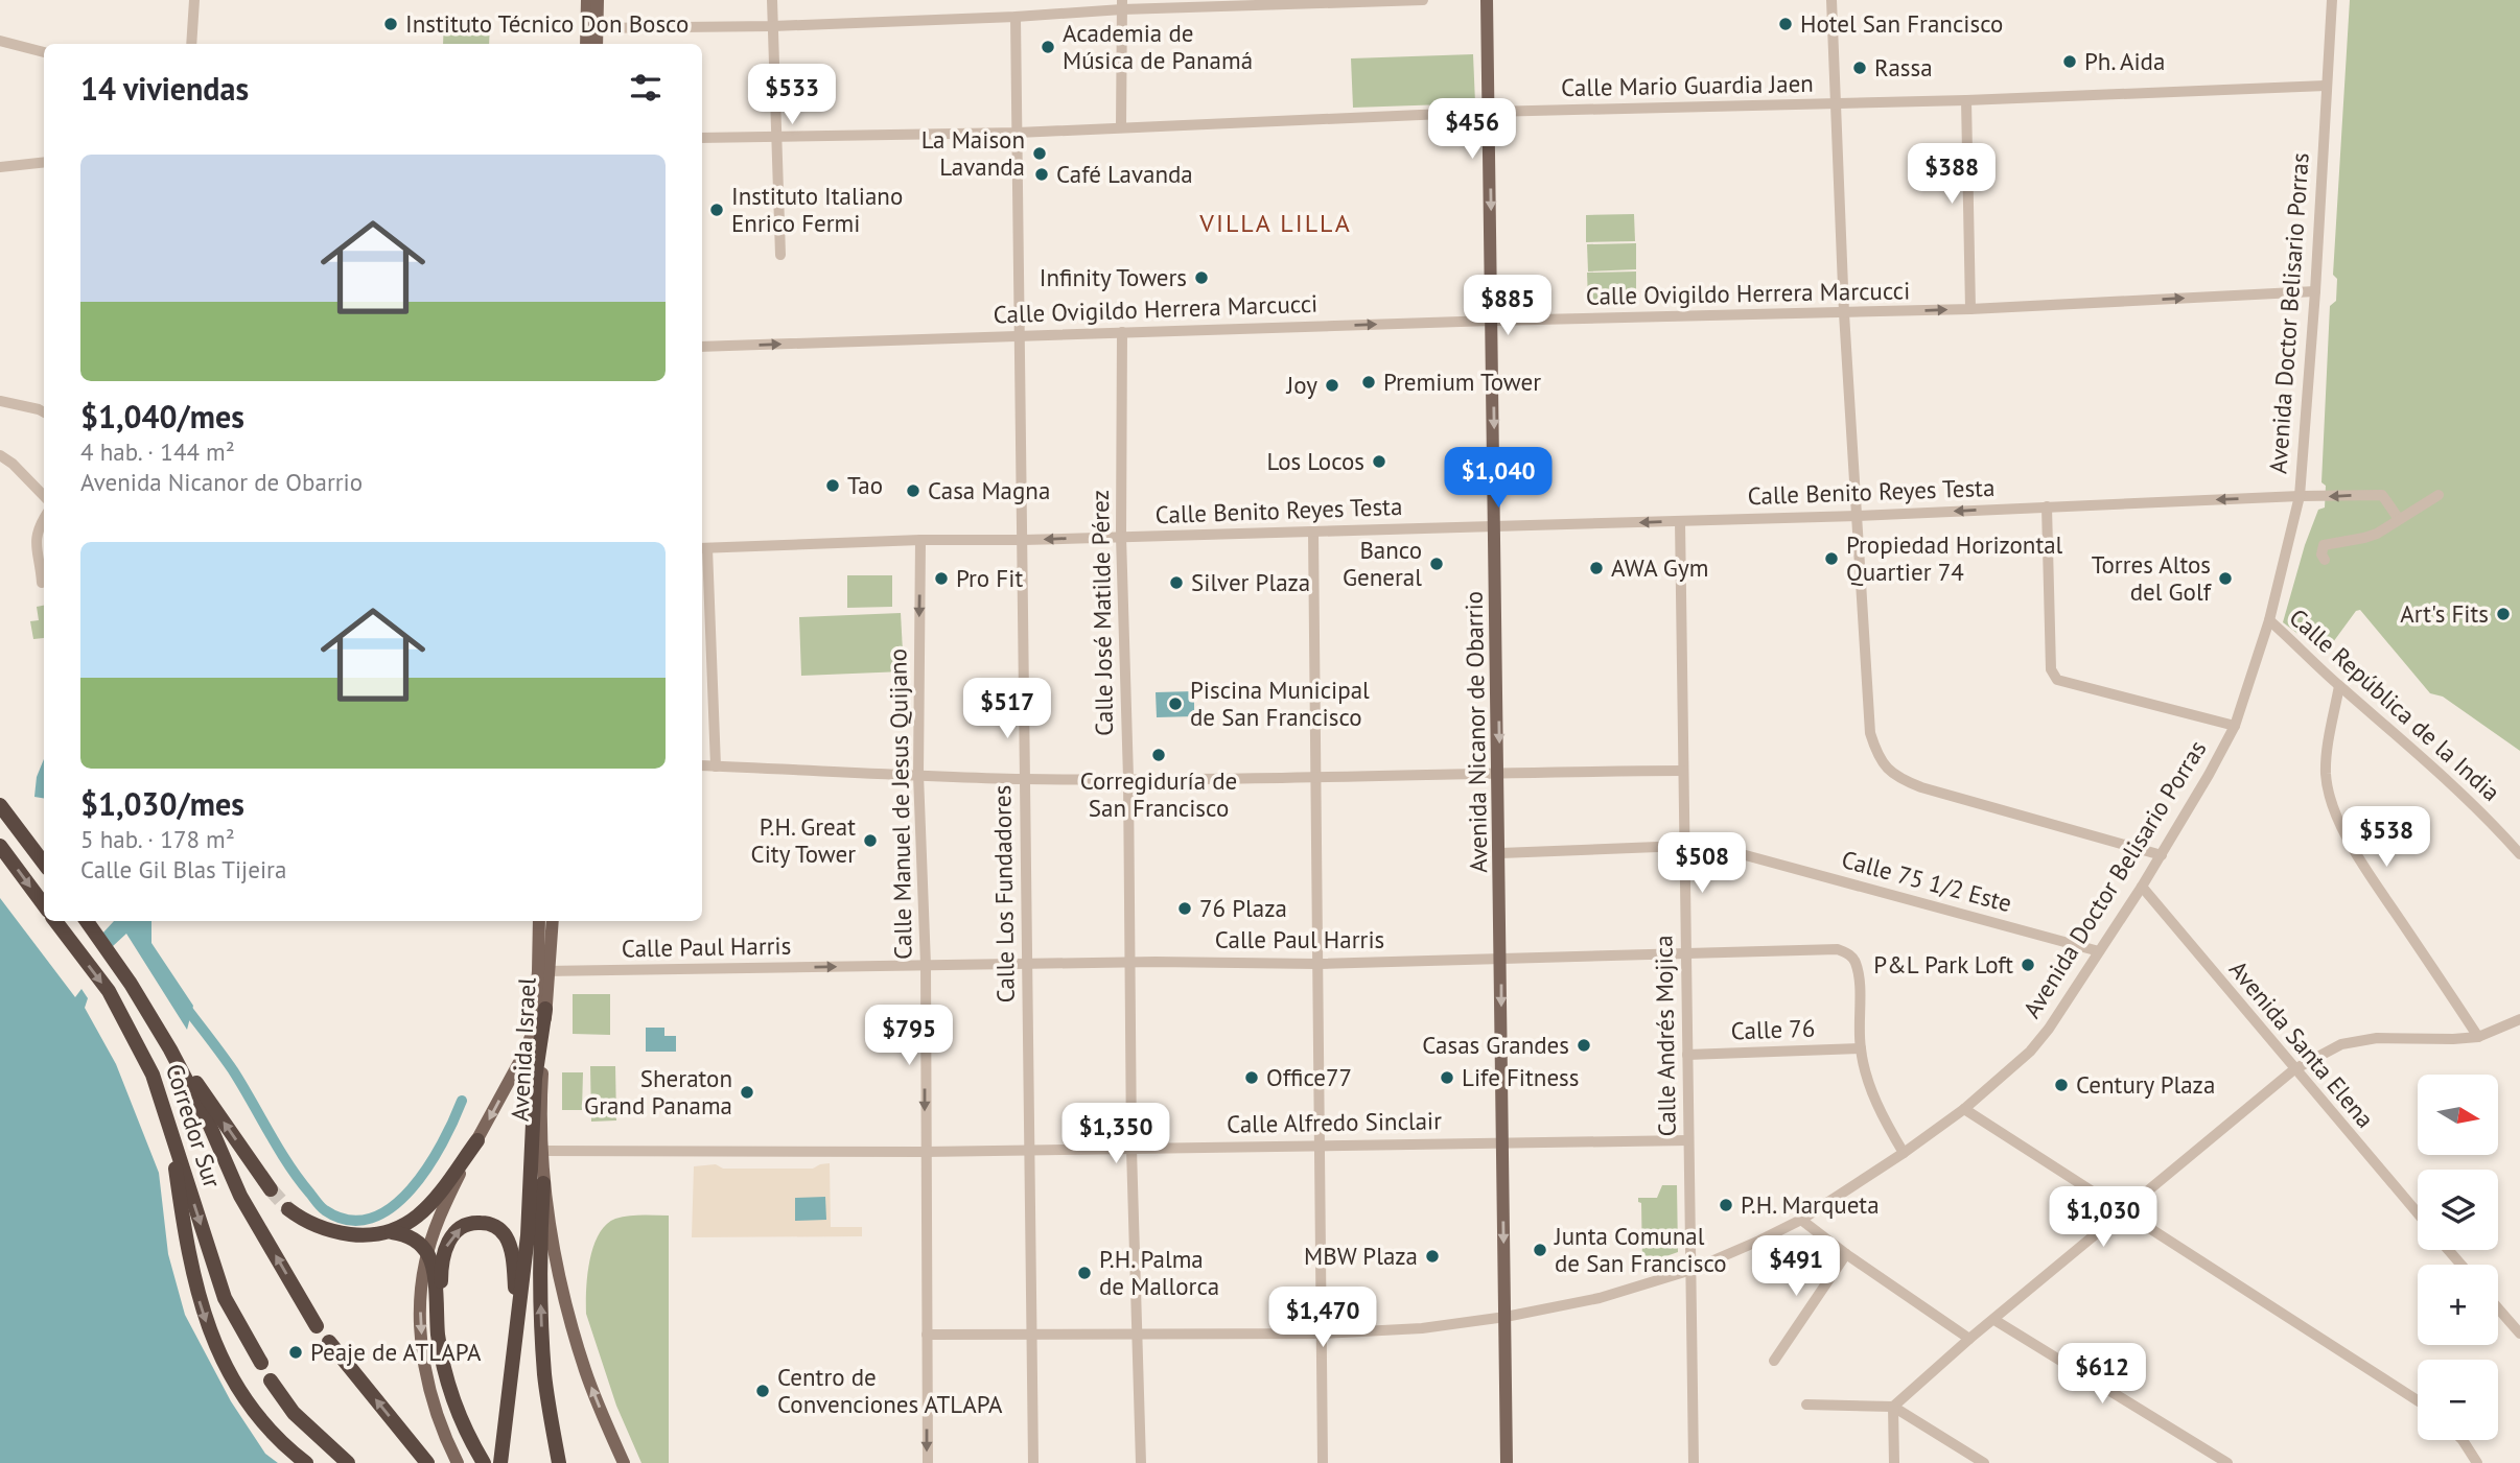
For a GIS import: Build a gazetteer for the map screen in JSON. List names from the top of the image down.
{
  "streets": {
    "highway": ["Corredor Sur"],
    "main road": ["Avenida Nicanor de Obarrio", "Avenida Israel"],
    "street": [
      "Calle Mario Guardia Jaen",
      "Calle Ovigildo Herrera Marcucci",
      "Avenida Doctor Belisario Porras",
      "Calle Benito Reyes Testa",
      "Calle José Matilde Pérez",
      "Calle República de la India",
      "Calle Manuel de Jesus Quijano",
      "Calle 75 1/2 Este",
      "Calle Los Fundadores",
      "Calle Paul Harris",
      "Calle 76",
      "Calle Andrés Mojica",
      "Avenida Santa Elena",
      "Calle Alfredo Sinclair"
    ]
  },
  "crossings": [
    ["Calle Mario Guardia Jaen", "Avenida Doctor Belisario Porras"],
    ["Calle Mario Guardia Jaen", "Avenida Nicanor de Obarrio"],
    ["Calle Mario Guardia Jaen", "Calle Los Fundadores"],
    ["Calle Ovigildo Herrera Marcucci", "Avenida Doctor Belisario Porras"],
    ["Calle Ovigildo Herrera Marcucci", "Calle José Matilde Pérez"],
    ["Calle Ovigildo Herrera Marcucci", "Avenida Nicanor de Obarrio"],
    ["Calle Ovigildo Herrera Marcucci", "Calle Los Fundadores"],
    ["Avenida Doctor Belisario Porras", "Calle Benito Reyes Testa"],
    ["Avenida Doctor Belisario Porras", "Calle José Matilde Pérez"],
    ["Avenida Doctor Belisario Porras", "Calle República de la India"],
    ["Avenida Doctor Belisario Porras", "Avenida Nicanor de Obarrio"],
    ["Avenida Doctor Belisario Porras", "Calle Manuel de Jesus Quijano"],
    ["Avenida Doctor Belisario Porras", "Calle 75 1/2 Este"],
    ["Avenida Doctor Belisario Porras", "Calle Los Fundadores"],
    ["Avenida Doctor Belisario Porras", "Calle Paul Harris"],
    ["Avenida Doctor Belisario Porras", "Calle Andrés Mojica"],
    ["Avenida Doctor Belisario Porras", "Avenida Santa Elena"],
    ["Calle Benito Reyes Testa", "Calle José Matilde Pérez"],
    ["Calle Benito Reyes Testa", "Avenida Nicanor de Obarrio"],
    ["Calle Benito Reyes Testa", "Calle Manuel de Jesus Quijano"],
    ["Calle Benito Reyes Testa", "Calle Los Fundadores"],
    ["Calle Benito Reyes Testa", "Calle Andrés Mojica"],
    ["Calle José Matilde Pérez", "Calle Paul Harris"],
    ["Calle José Matilde Pérez", "Calle Alfredo Sinclair"],
    ["Avenida Nicanor de Obarrio", "Calle Paul Harris"],
    ["Avenida Nicanor de Obarrio", "Calle Alfredo Sinclair"],
    ["Calle Manuel de Jesus Quijano", "Calle Paul Harris"],
    ["Calle Manuel de Jesus Quijano", "Calle Alfredo Sinclair"],
    ["Calle Los Fundadores", "Calle Paul Harris"],
    ["Calle Los Fundadores", "Calle Alfredo Sinclair"],
    ["Calle Paul Harris", "Calle 76"],
    ["Calle Paul Harris", "Calle Andrés Mojica"],
    ["Calle Paul Harris", "Avenida Israel"],
    ["Calle 76", "Calle Andrés Mojica"],
    ["Calle Andrés Mojica", "Calle Alfredo Sinclair"],
    ["Avenida Israel", "Calle Alfredo Sinclair"]
  ],
  "one_way": [
    "Calle Ovigildo Herrera Marcucci",
    "Calle Benito Reyes Testa",
    "Avenida Nicanor de Obarrio",
    "Calle Manuel de Jesus Quijano",
    "Avenida Israel"
  ],
  "districts": ["VILLA LILLA"],
  "places": [
    "Instituto Técnico Don Bosco",
    "Hotel San Francisco",
    "Academia de Música de Panamá",
    "Ph. Aida",
    "Rassa",
    "La Maison Lavanda",
    "Café Lavanda",
    "Instituto Italiano Enrico Fermi",
    "Infinity Towers",
    "Premium Tower",
    "Joy",
    "Los Locos",
    "Tao",
    "Casa Magna",
    "Propiedad Horizontal Quartier 74",
    "Banco General",
    "AWA Gym",
    "Pro Fit",
    "Torres Altos del Golf",
    "Silver Plaza",
    "Art's Fits",
    "Piscina Municipal de San Francisco",
    "Corregiduría de San Francisco",
    "P.H. Great City Tower",
    "76 Plaza",
    "P&L Park Loft",
    "Casas Grandes",
    "Office77",
    "Life Fitness",
    "Century Plaza",
    "Sheraton Grand Panama",
    "P.H. Marqueta",
    "Junta Comunal de San Francisco",
    "MBW Plaza",
    "P.H. Palma de Mallorca",
    "Peaje de ATLAPA",
    "Centro de Convenciones ATLAPA"
  ],
  "north": "right",
  "page": {
    "heading": "14 viviendas",
    "price": [
      "$533",
      "$456",
      "$388",
      "$885",
      "$1,040",
      "$517",
      "$538",
      "$508",
      "$795",
      "$1,350",
      "$1,030",
      "$491",
      "$1,470",
      "$612"
    ],
    "list": [
      {
        "name": "$1,040/mes",
        "note": "4 hab. · 144 m² · Avenida Nicanor de Obarrio"
      },
      {
        "name": "$1,030/mes",
        "note": "5 hab. · 178 m² · Calle Gil Blas Tijeira"
      }
    ],
    "map_buttons": ["+", "−"]
  }
}
